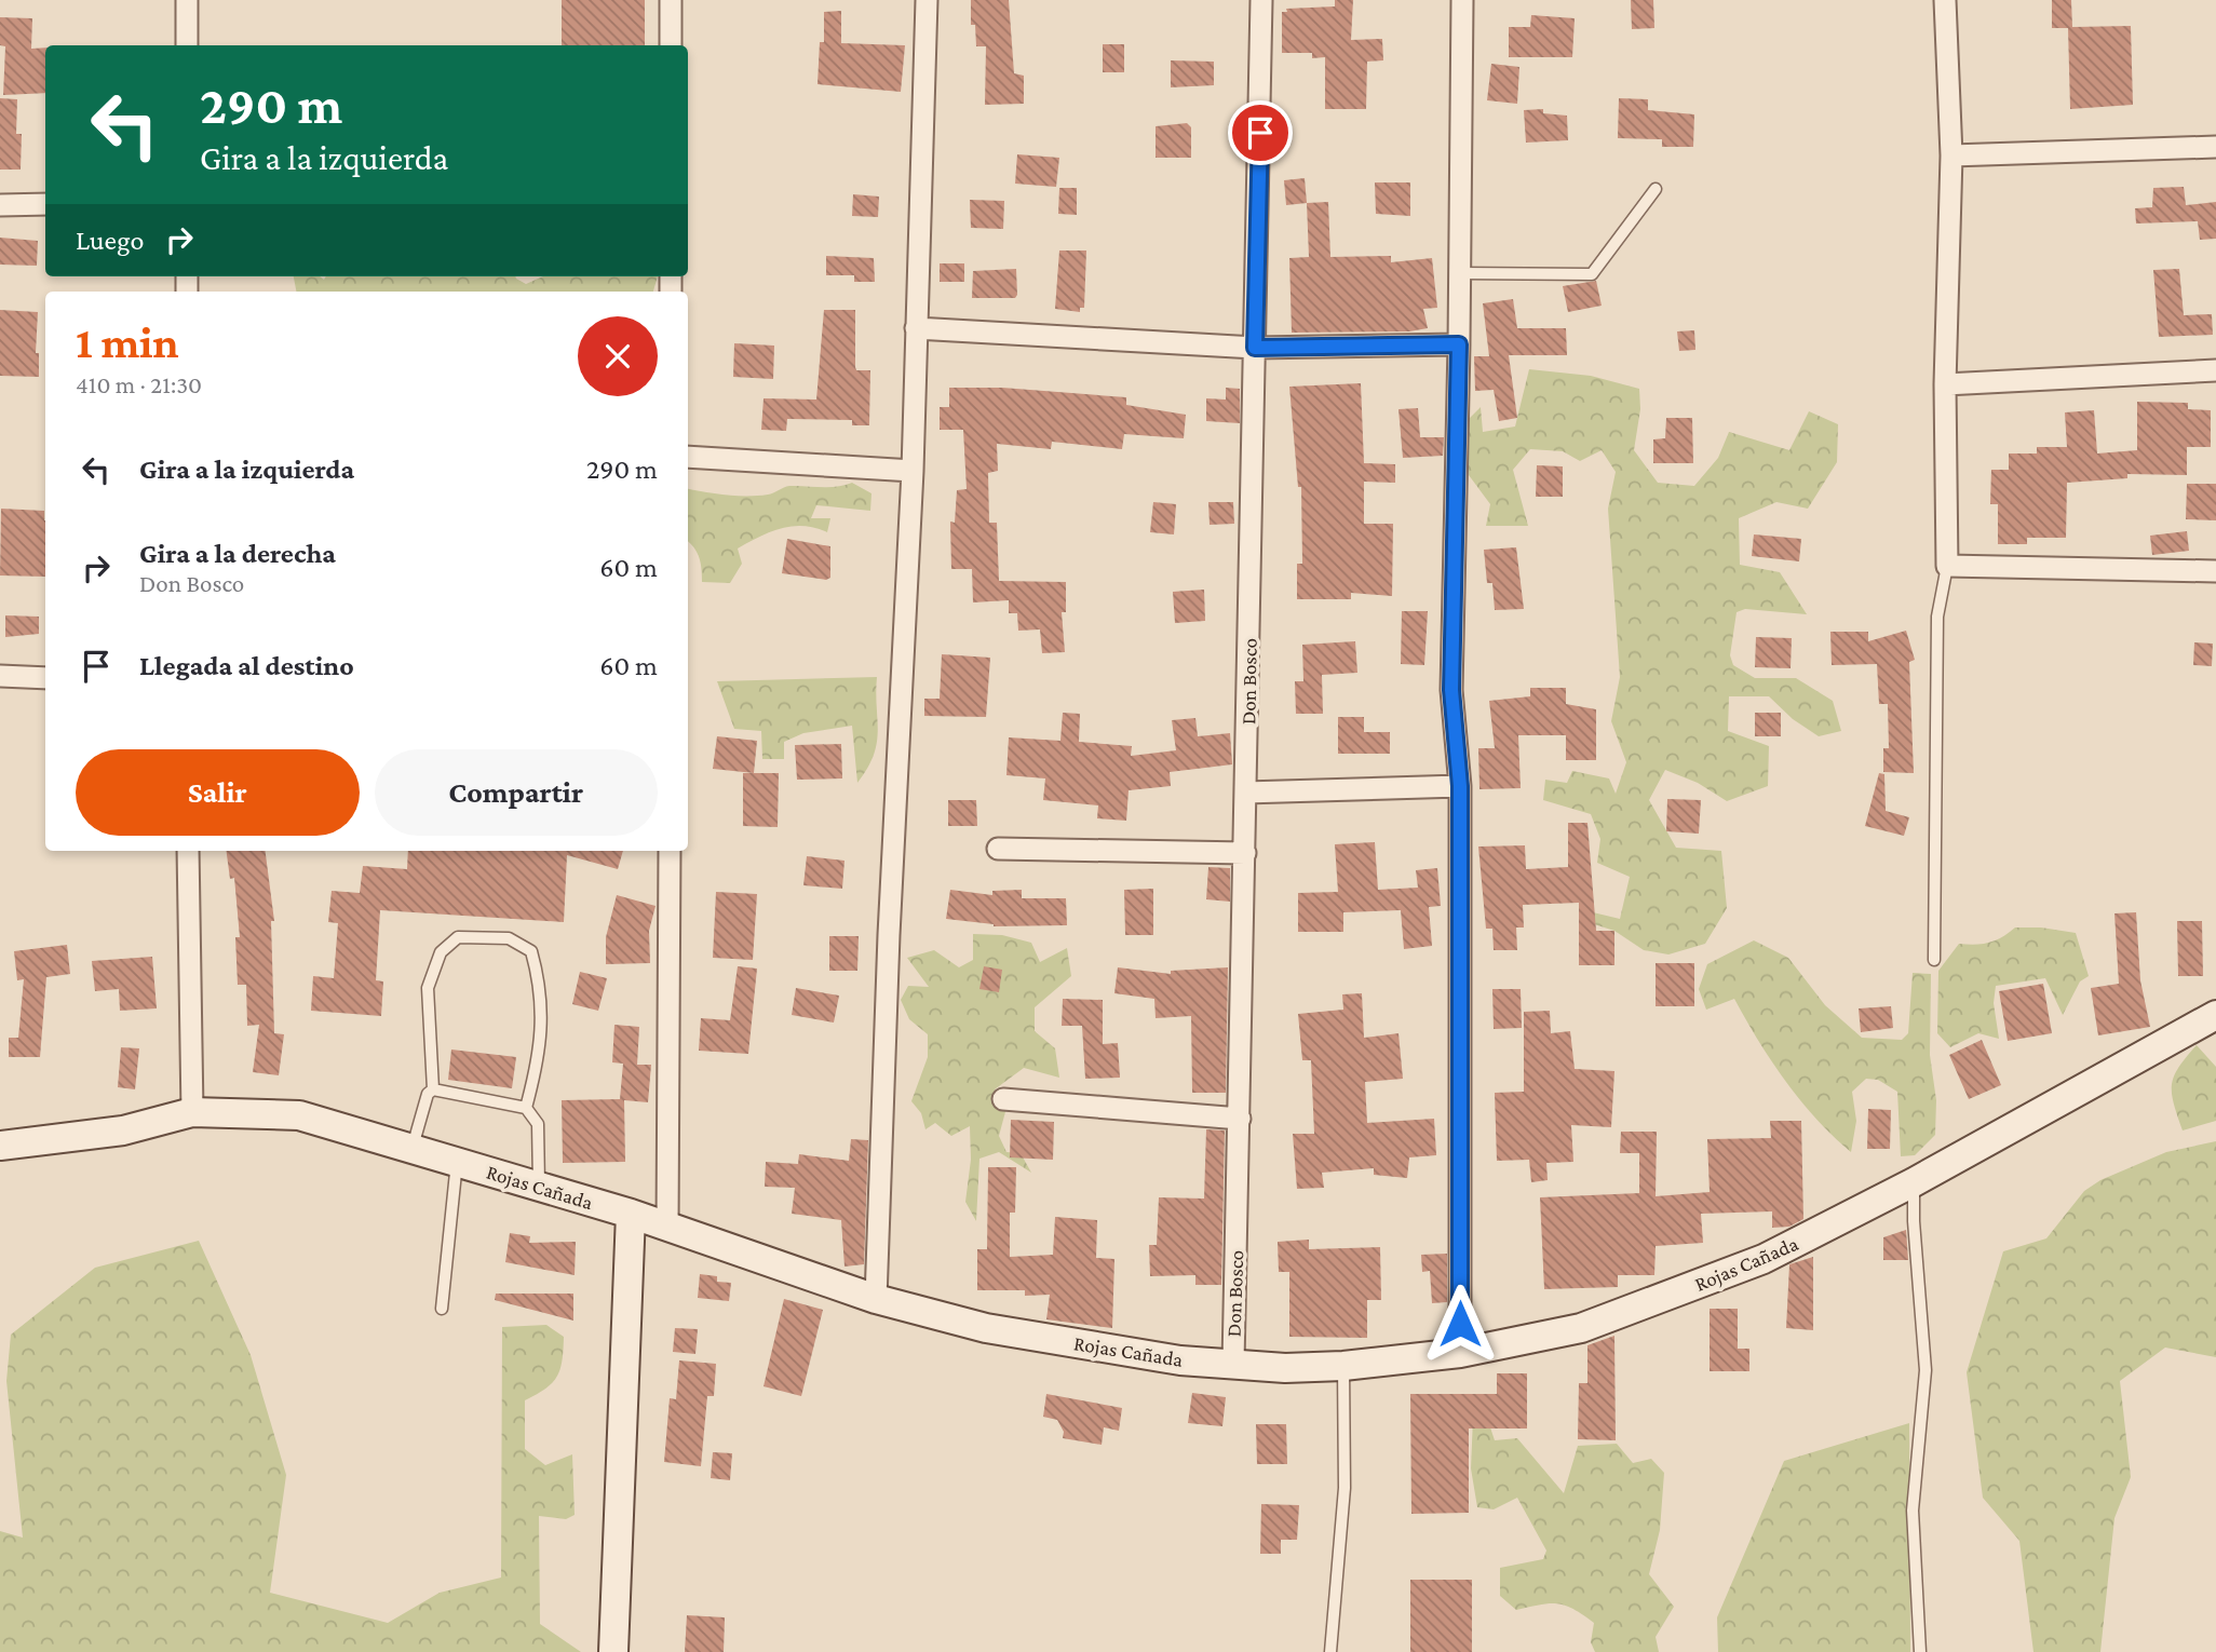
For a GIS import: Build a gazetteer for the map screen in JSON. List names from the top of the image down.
{
  "streets": {
    "main road": ["Rojas Cañada"],
    "street": ["Don Bosco"]
  },
  "crossings": [
    ["Don Bosco", "Rojas Cañada"]
  ],
  "page": {
    "turn": ["290 m", "Gira a la izquierda"],
    "then": "Luego",
    "heading": ["1 min", "410 m · 21:30"],
    "list": [
      {
        "name": "Gira a la izquierda",
        "value": "290 m"
      },
      {
        "name": "Gira a la derecha",
        "note": "Don Bosco",
        "value": "60 m"
      },
      {
        "name": "Llegada al destino",
        "value": "60 m"
      }
    ],
    "buttons": ["Salir", "Compartir"]
  }
}
